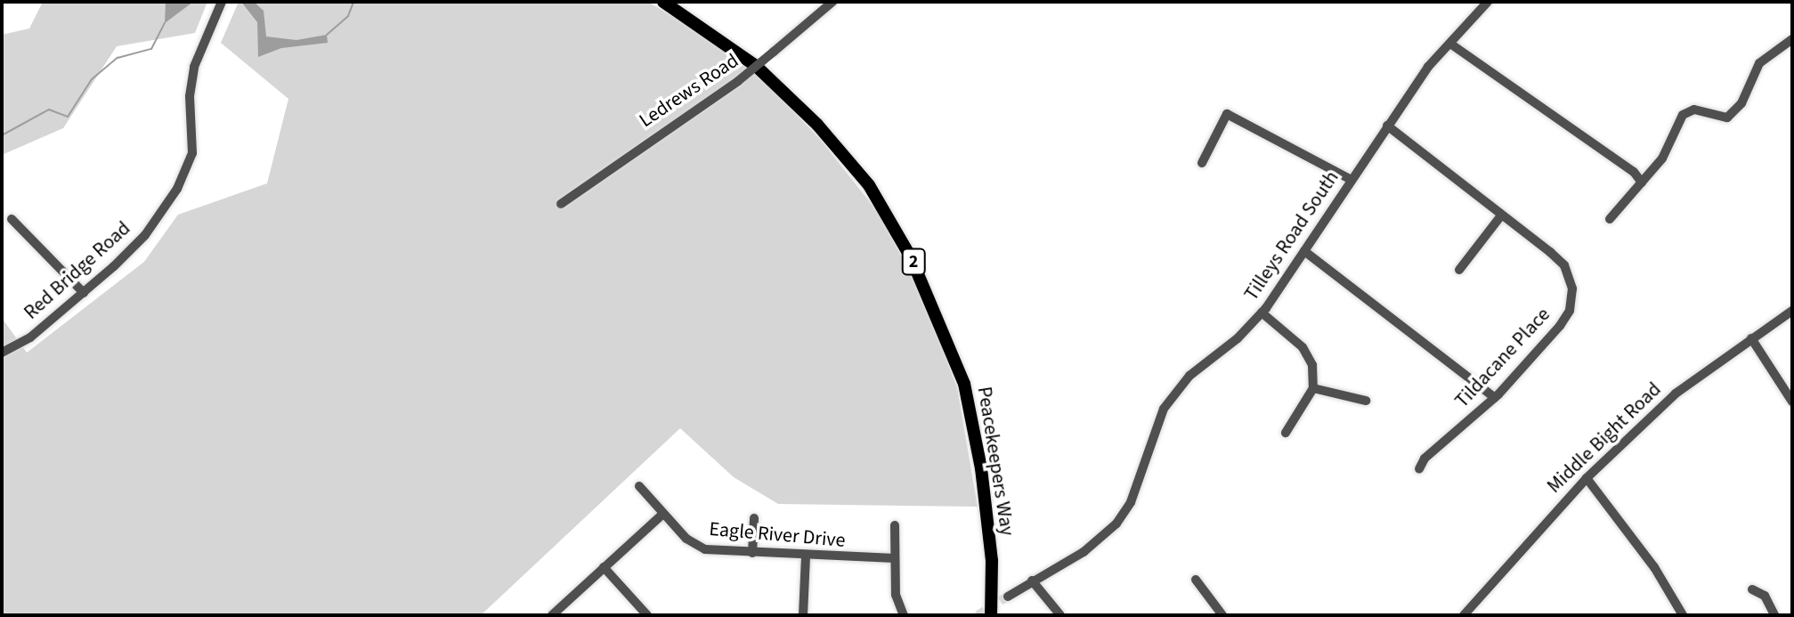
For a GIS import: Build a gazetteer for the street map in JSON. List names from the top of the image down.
{
  "streets": {
    "highway": ["2", "Peacekeepers Way"],
    "street": [
      "Ledrews Road",
      "Tilleys Road South",
      "Red Bridge Road",
      "Tildacane Place",
      "Middle Bight Road",
      "Eagle River Drive"
    ]
  },
  "crossings": [
    ["Tilleys Road South", "Tildacane Place"]
  ]
}
